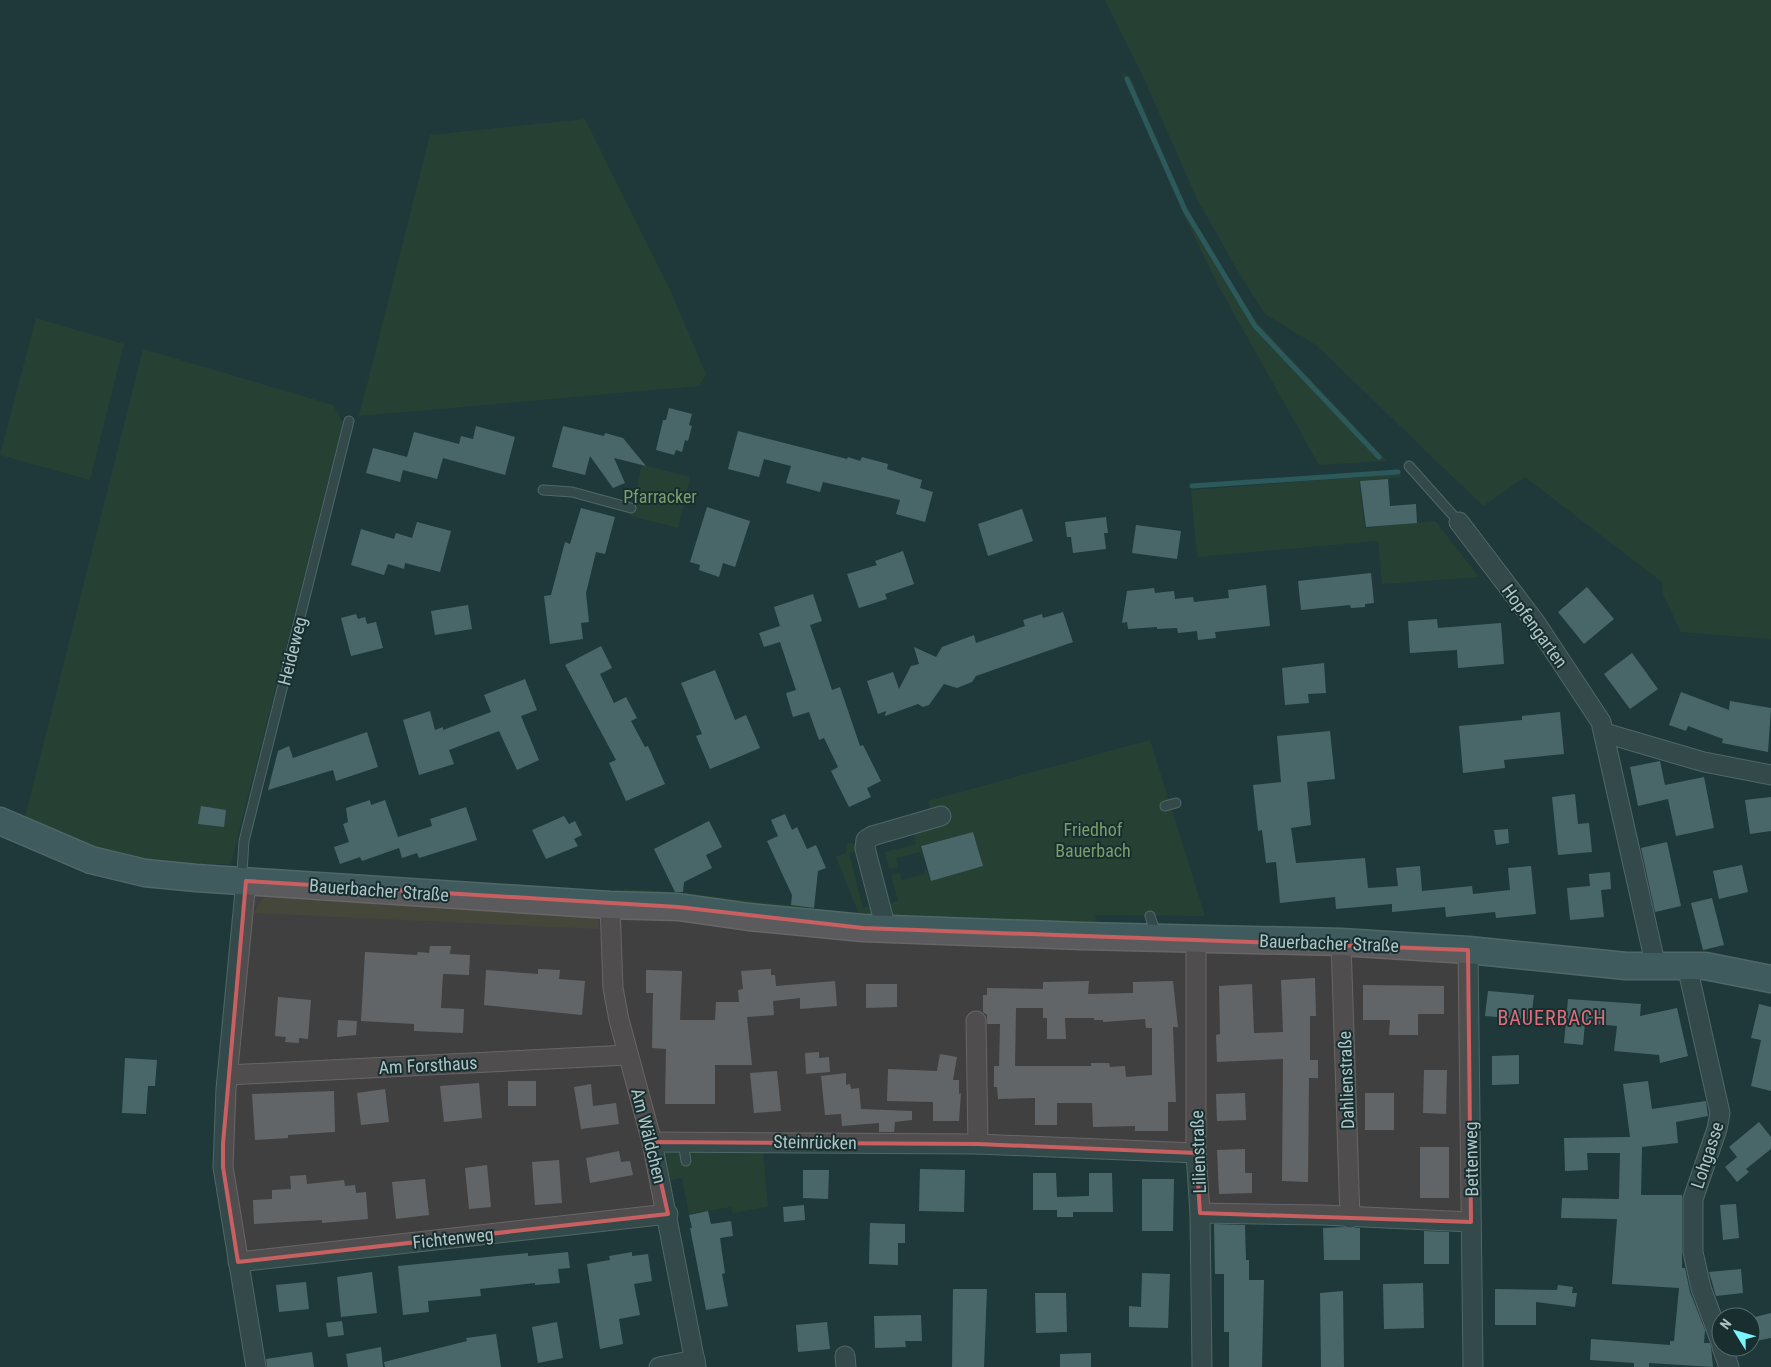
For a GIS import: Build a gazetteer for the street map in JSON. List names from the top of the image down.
{
  "streets": {
    "street": [
      "Hopfengarten",
      "Bauerbacher Straße",
      "Am Forsthaus",
      "Dahlienstraße",
      "Am Wäldchen",
      "Steinrücken",
      "Lilienstraße",
      "Lohgasse",
      "Bettenweg",
      "Fichtenweg"
    ],
    "lane": ["Heideweg"]
  },
  "crossings": [
    ["Hopfengarten", "Bauerbacher Straße"],
    ["Heideweg", "Bauerbacher Straße"],
    ["Bauerbacher Straße", "Dahlienstraße"],
    ["Bauerbacher Straße", "Am Wäldchen"],
    ["Bauerbacher Straße", "Lilienstraße"],
    ["Bauerbacher Straße", "Lohgasse"],
    ["Bauerbacher Straße", "Bettenweg"],
    ["Am Forsthaus", "Am Wäldchen"],
    ["Am Wäldchen", "Steinrücken"],
    ["Am Wäldchen", "Fichtenweg"],
    ["Steinrücken", "Lilienstraße"]
  ],
  "districts": ["BAUERBACH"],
  "parks": ["Pfarracker", "Friedhof Bauerbach"],
  "north": "top left"
}
